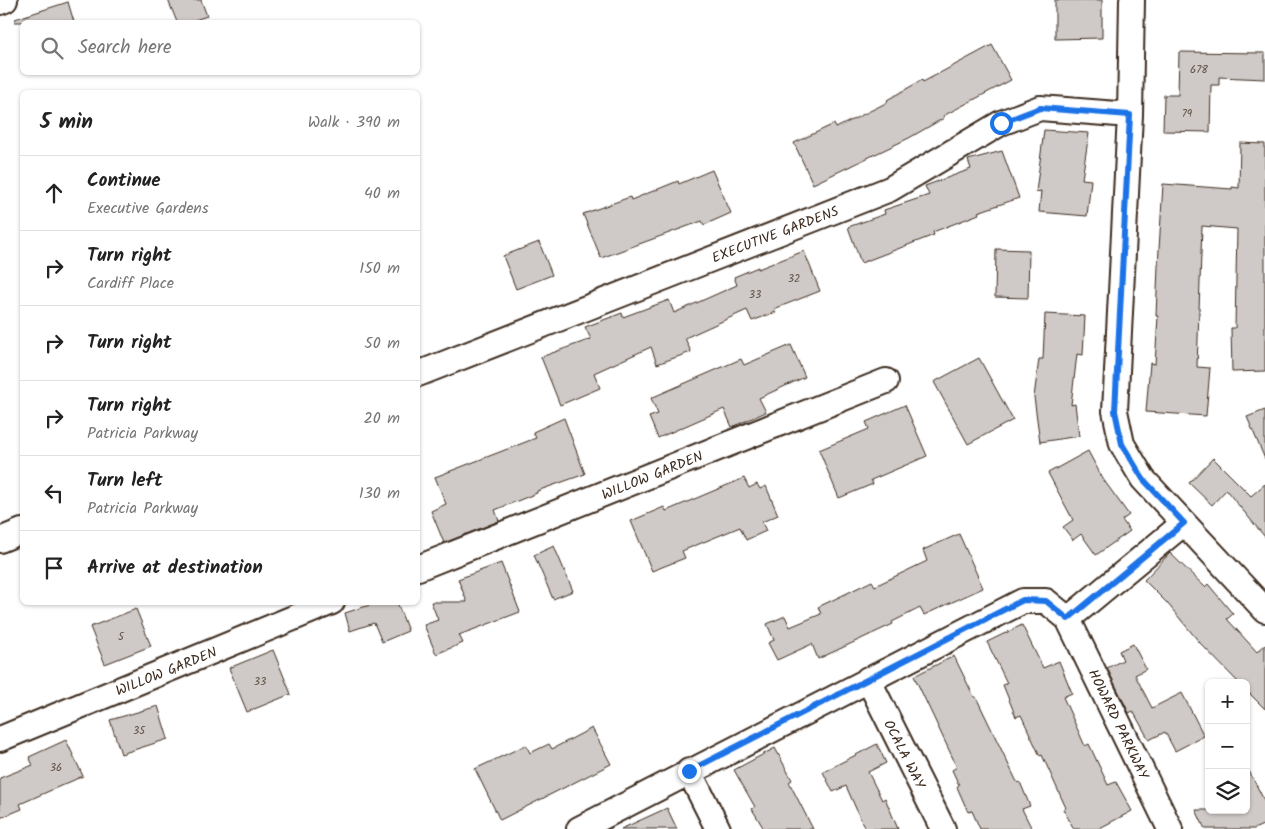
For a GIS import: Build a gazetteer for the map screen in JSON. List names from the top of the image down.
{
  "streets": {
    "street": [
      "EXECUTIVE GARDENS",
      "WILLOW GARDEN",
      "HOWARD PARKWAY",
      "OCALA WAY"
    ]
  },
  "house_numbers": [
    "678",
    "79",
    "32",
    "33",
    "5",
    "33",
    "35",
    "36"
  ],
  "page": {
    "search": "Search here",
    "heading": ["5 min", "Walk · 390 m"],
    "list": [
      ["Continue", "Executive Gardens", "40 m"],
      ["Turn right", "Cardiff Place", "150 m"],
      ["Turn right", "50 m"],
      ["Turn right", "Patricia Parkway", "20 m"],
      ["Turn left", "Patricia Parkway", "130 m"],
      "Arrive at destination"
    ],
    "map_buttons": ["+", "−"]
  }
}
